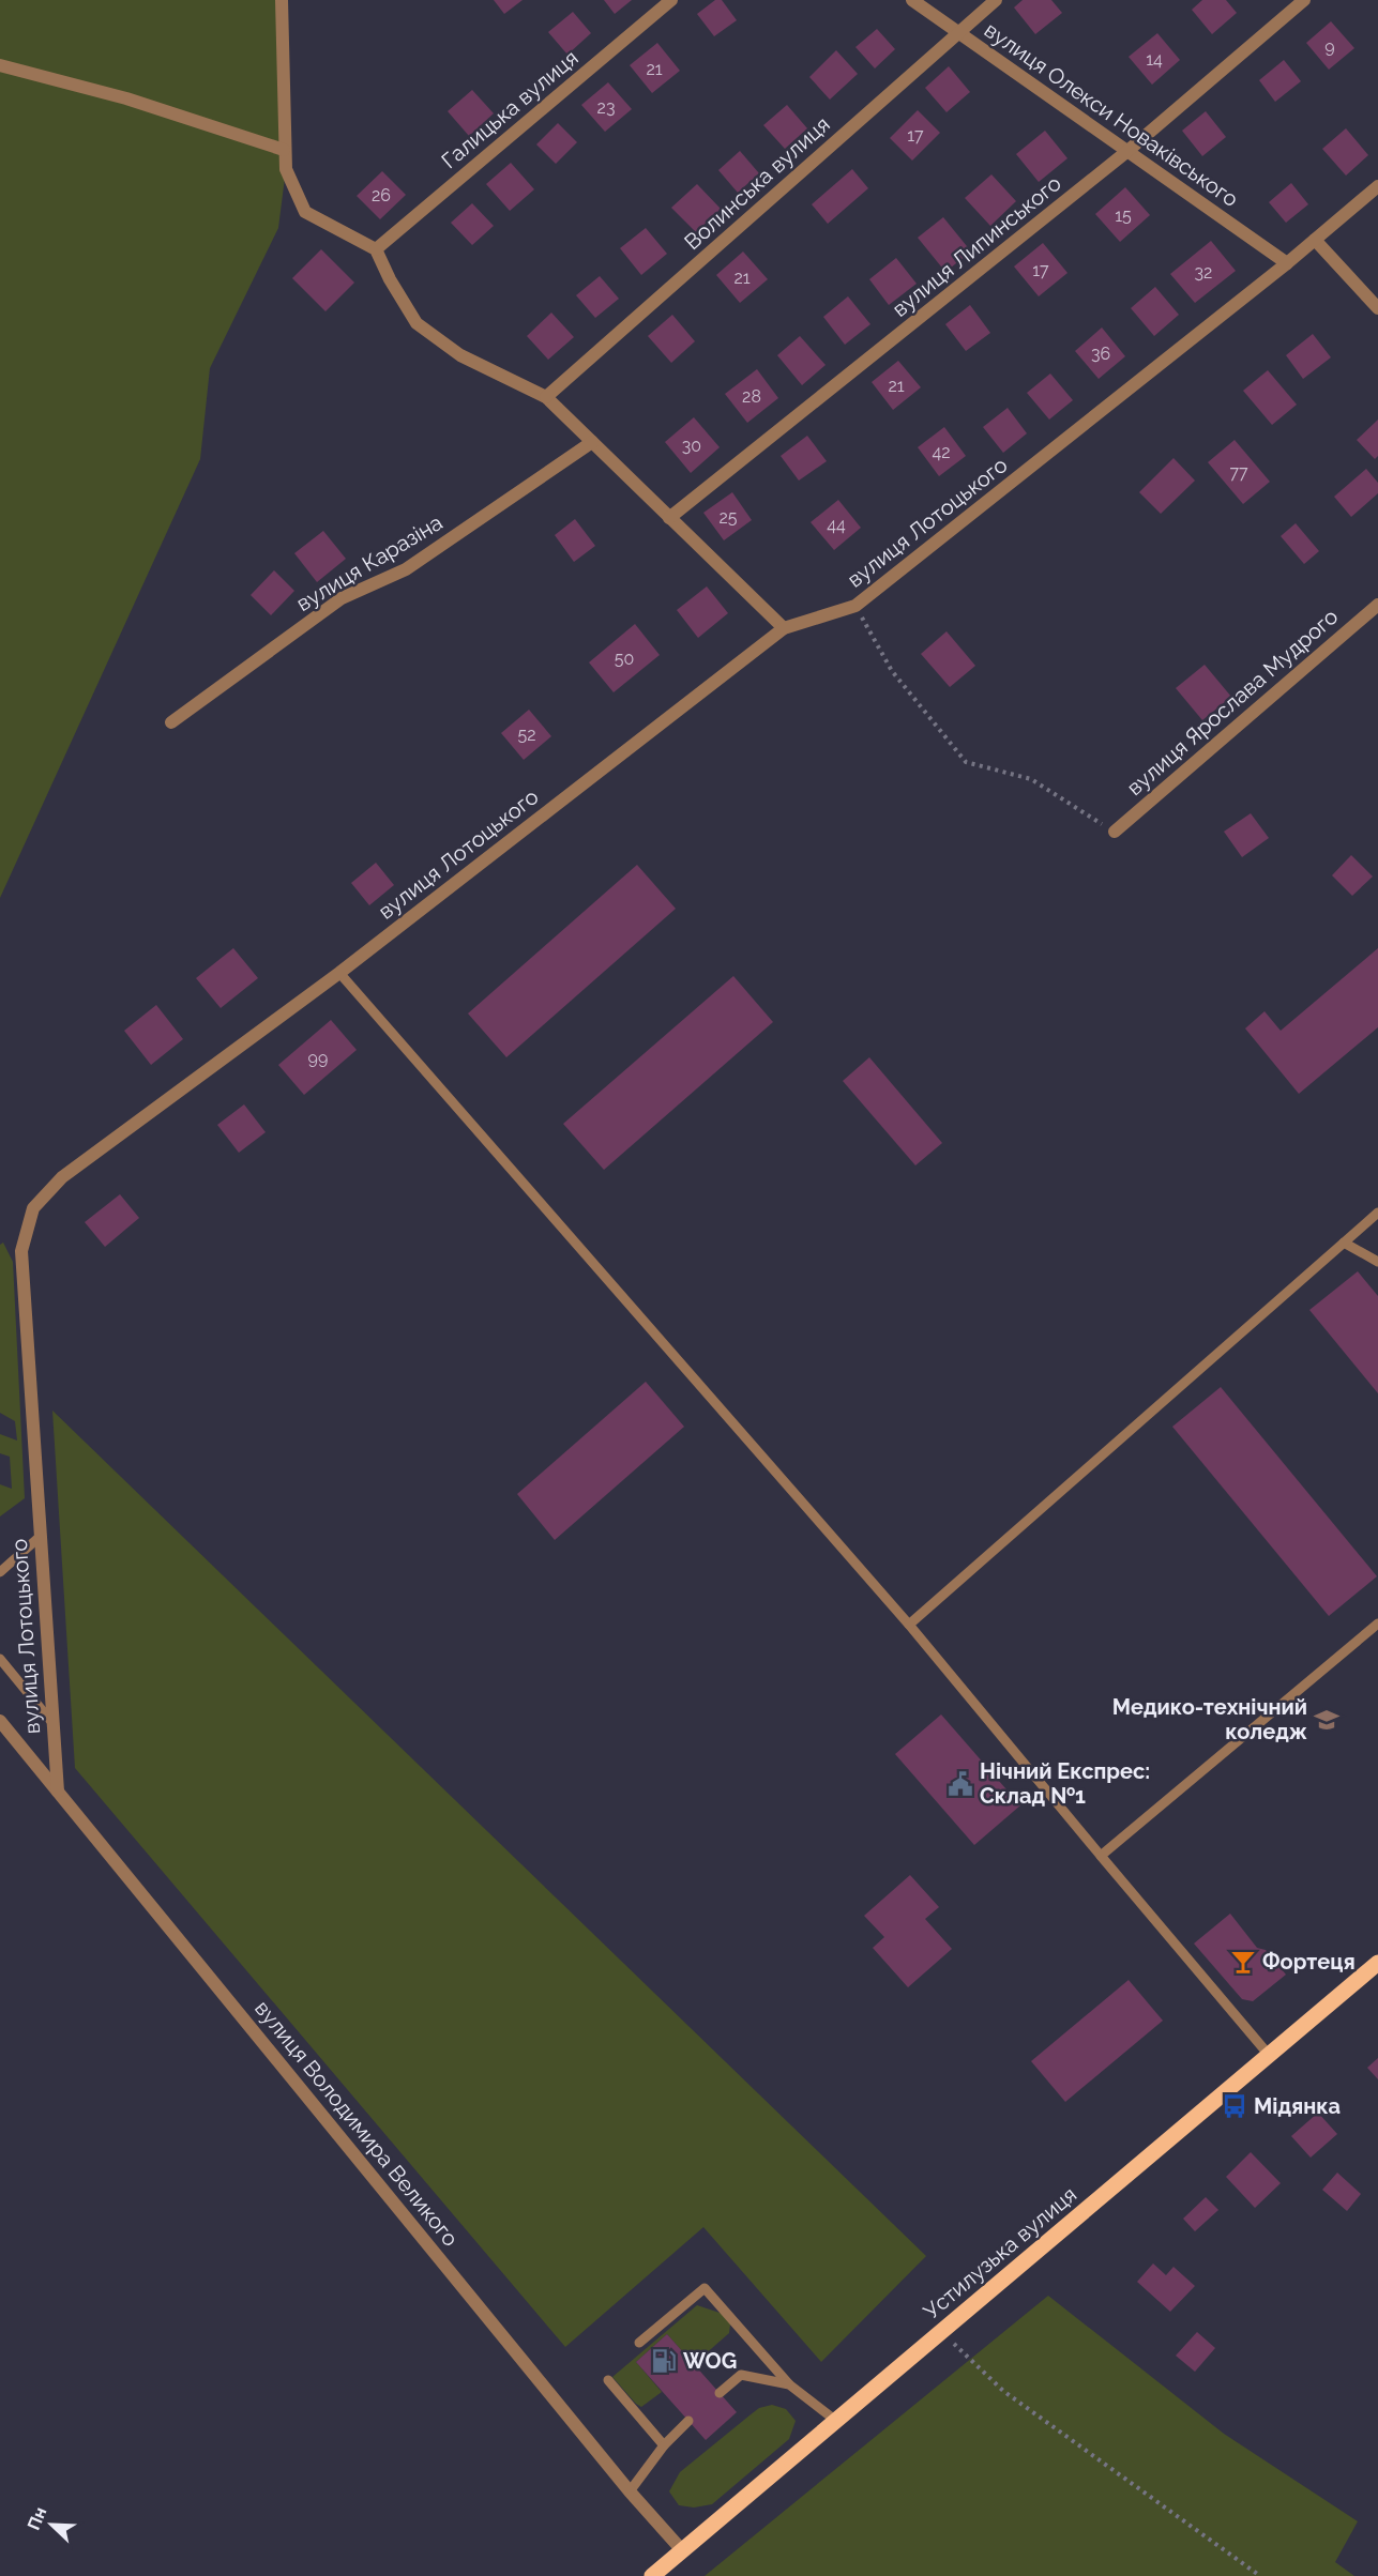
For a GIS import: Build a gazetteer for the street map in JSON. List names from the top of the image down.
{
  "streets": {
    "main road": ["Устилузька вулиця"],
    "street": [
      "Галицька вулиця",
      "вулиця Олекси Новаківського",
      "Волинська вулиця",
      "вулиця Липинського",
      "вулиця Лотоцького",
      "вулиця Каразіна",
      "вулиця Ярослава Мудрого",
      "вулиця Володимира Великого"
    ]
  },
  "crossings": [
    ["вулиця Олекси Новаківського", "Волинська вулиця"],
    ["вулиця Олекси Новаківського", "вулиця Липинського"],
    ["вулиця Олекси Новаківського", "вулиця Лотоцького"],
    ["вулиця Лотоцького", "вулиця Володимира Великого"],
    ["вулиця Володимира Великого", "Устилузька вулиця"]
  ],
  "places": {
    "school or university": ["Медико-технічний коледж"],
    "public building": ["Нічний Експрес: Склад №1"],
    "bar": ["Фортеця"],
    "bus stop": ["Мідянка"],
    "fuel station": ["WOG"]
  },
  "house_numbers": [
    "9",
    "14",
    "21",
    "23",
    "17",
    "26",
    "15",
    "17",
    "32",
    "21",
    "36",
    "21",
    "28",
    "30",
    "42",
    "77",
    "25",
    "44",
    "50",
    "52",
    "99"
  ],
  "north": "top left"
}
